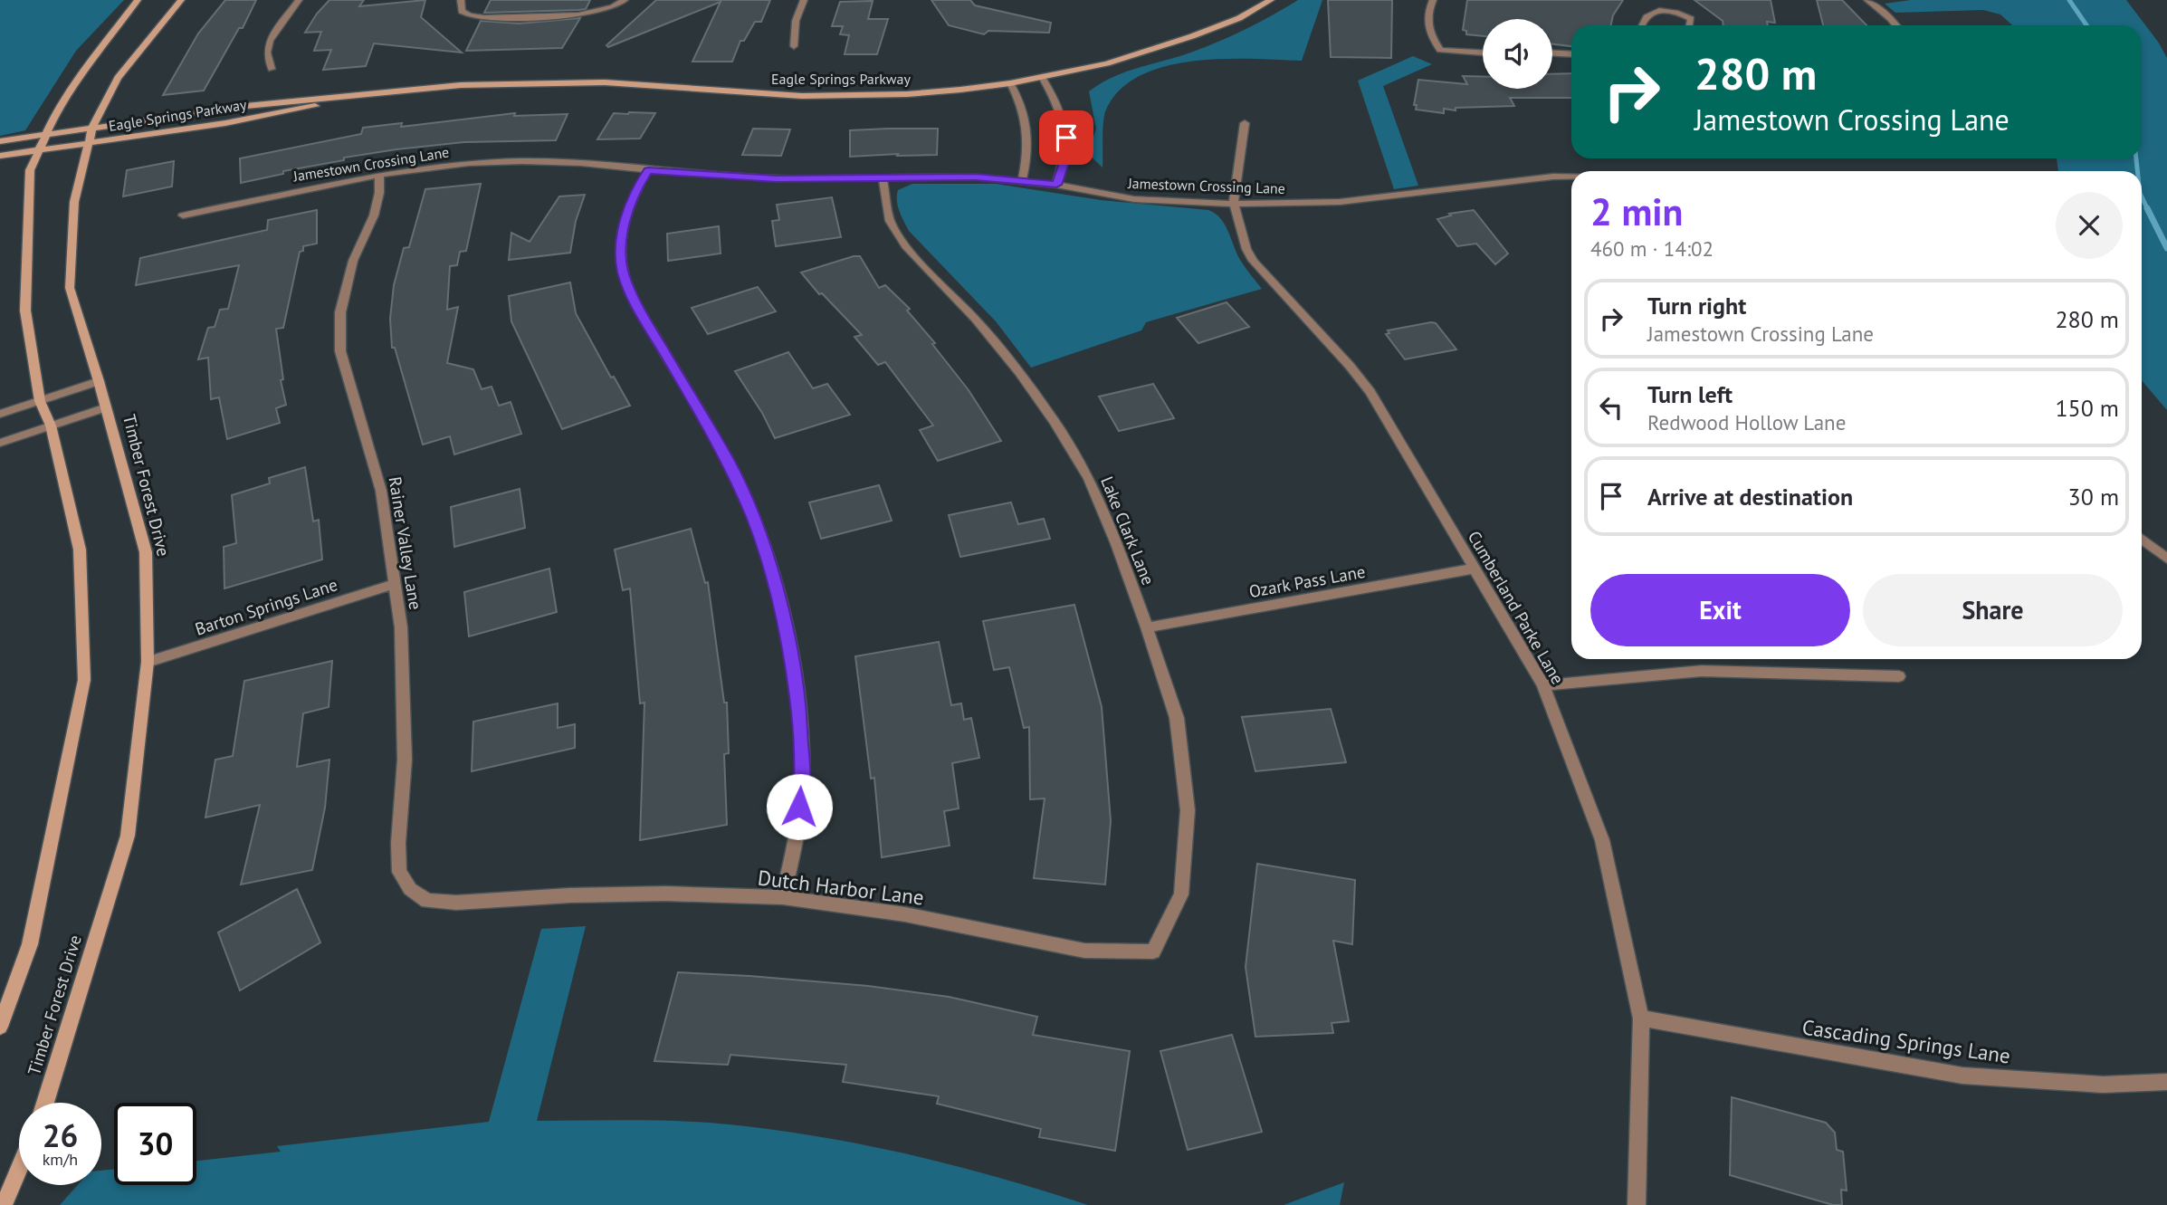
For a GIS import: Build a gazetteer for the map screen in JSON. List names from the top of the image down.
{
  "streets": {
    "main road": ["Eagle Springs Parkway", "Timber Forest Drive"],
    "street": [
      "Jamestown Crossing Lane",
      "Lake Clark Lane",
      "Rainer Valley Lane",
      "Ozark Pass Lane",
      "Barton Springs Lane",
      "Cumberland Parke Lane",
      "Dutch Harbor Lane",
      "Cascading Springs Lane"
    ]
  },
  "crossings": [
    ["Eagle Springs Parkway", "Timber Forest Drive"],
    ["Jamestown Crossing Lane", "Lake Clark Lane"],
    ["Jamestown Crossing Lane", "Rainer Valley Lane"],
    ["Jamestown Crossing Lane", "Cumberland Parke Lane"],
    ["Timber Forest Drive", "Barton Springs Lane"],
    ["Lake Clark Lane", "Ozark Pass Lane"],
    ["Lake Clark Lane", "Dutch Harbor Lane"],
    ["Rainer Valley Lane", "Barton Springs Lane"],
    ["Rainer Valley Lane", "Dutch Harbor Lane"],
    ["Ozark Pass Lane", "Cumberland Parke Lane"],
    ["Cumberland Parke Lane", "Cascading Springs Lane"]
  ],
  "page": {
    "turn": ["280 m", "Jamestown Crossing Lane"],
    "heading": ["2 min", "460 m · 14:02"],
    "list": [
      {
        "name": "Turn right",
        "note": "Jamestown Crossing Lane",
        "value": "280 m"
      },
      {
        "name": "Turn left",
        "note": "Redwood Hollow Lane",
        "value": "150 m"
      },
      {
        "name": "Arrive at destination",
        "value": "30 m"
      }
    ],
    "buttons": ["Exit", "Share"],
    "speed": "26 km/h",
    "limit": "30"
  }
}
